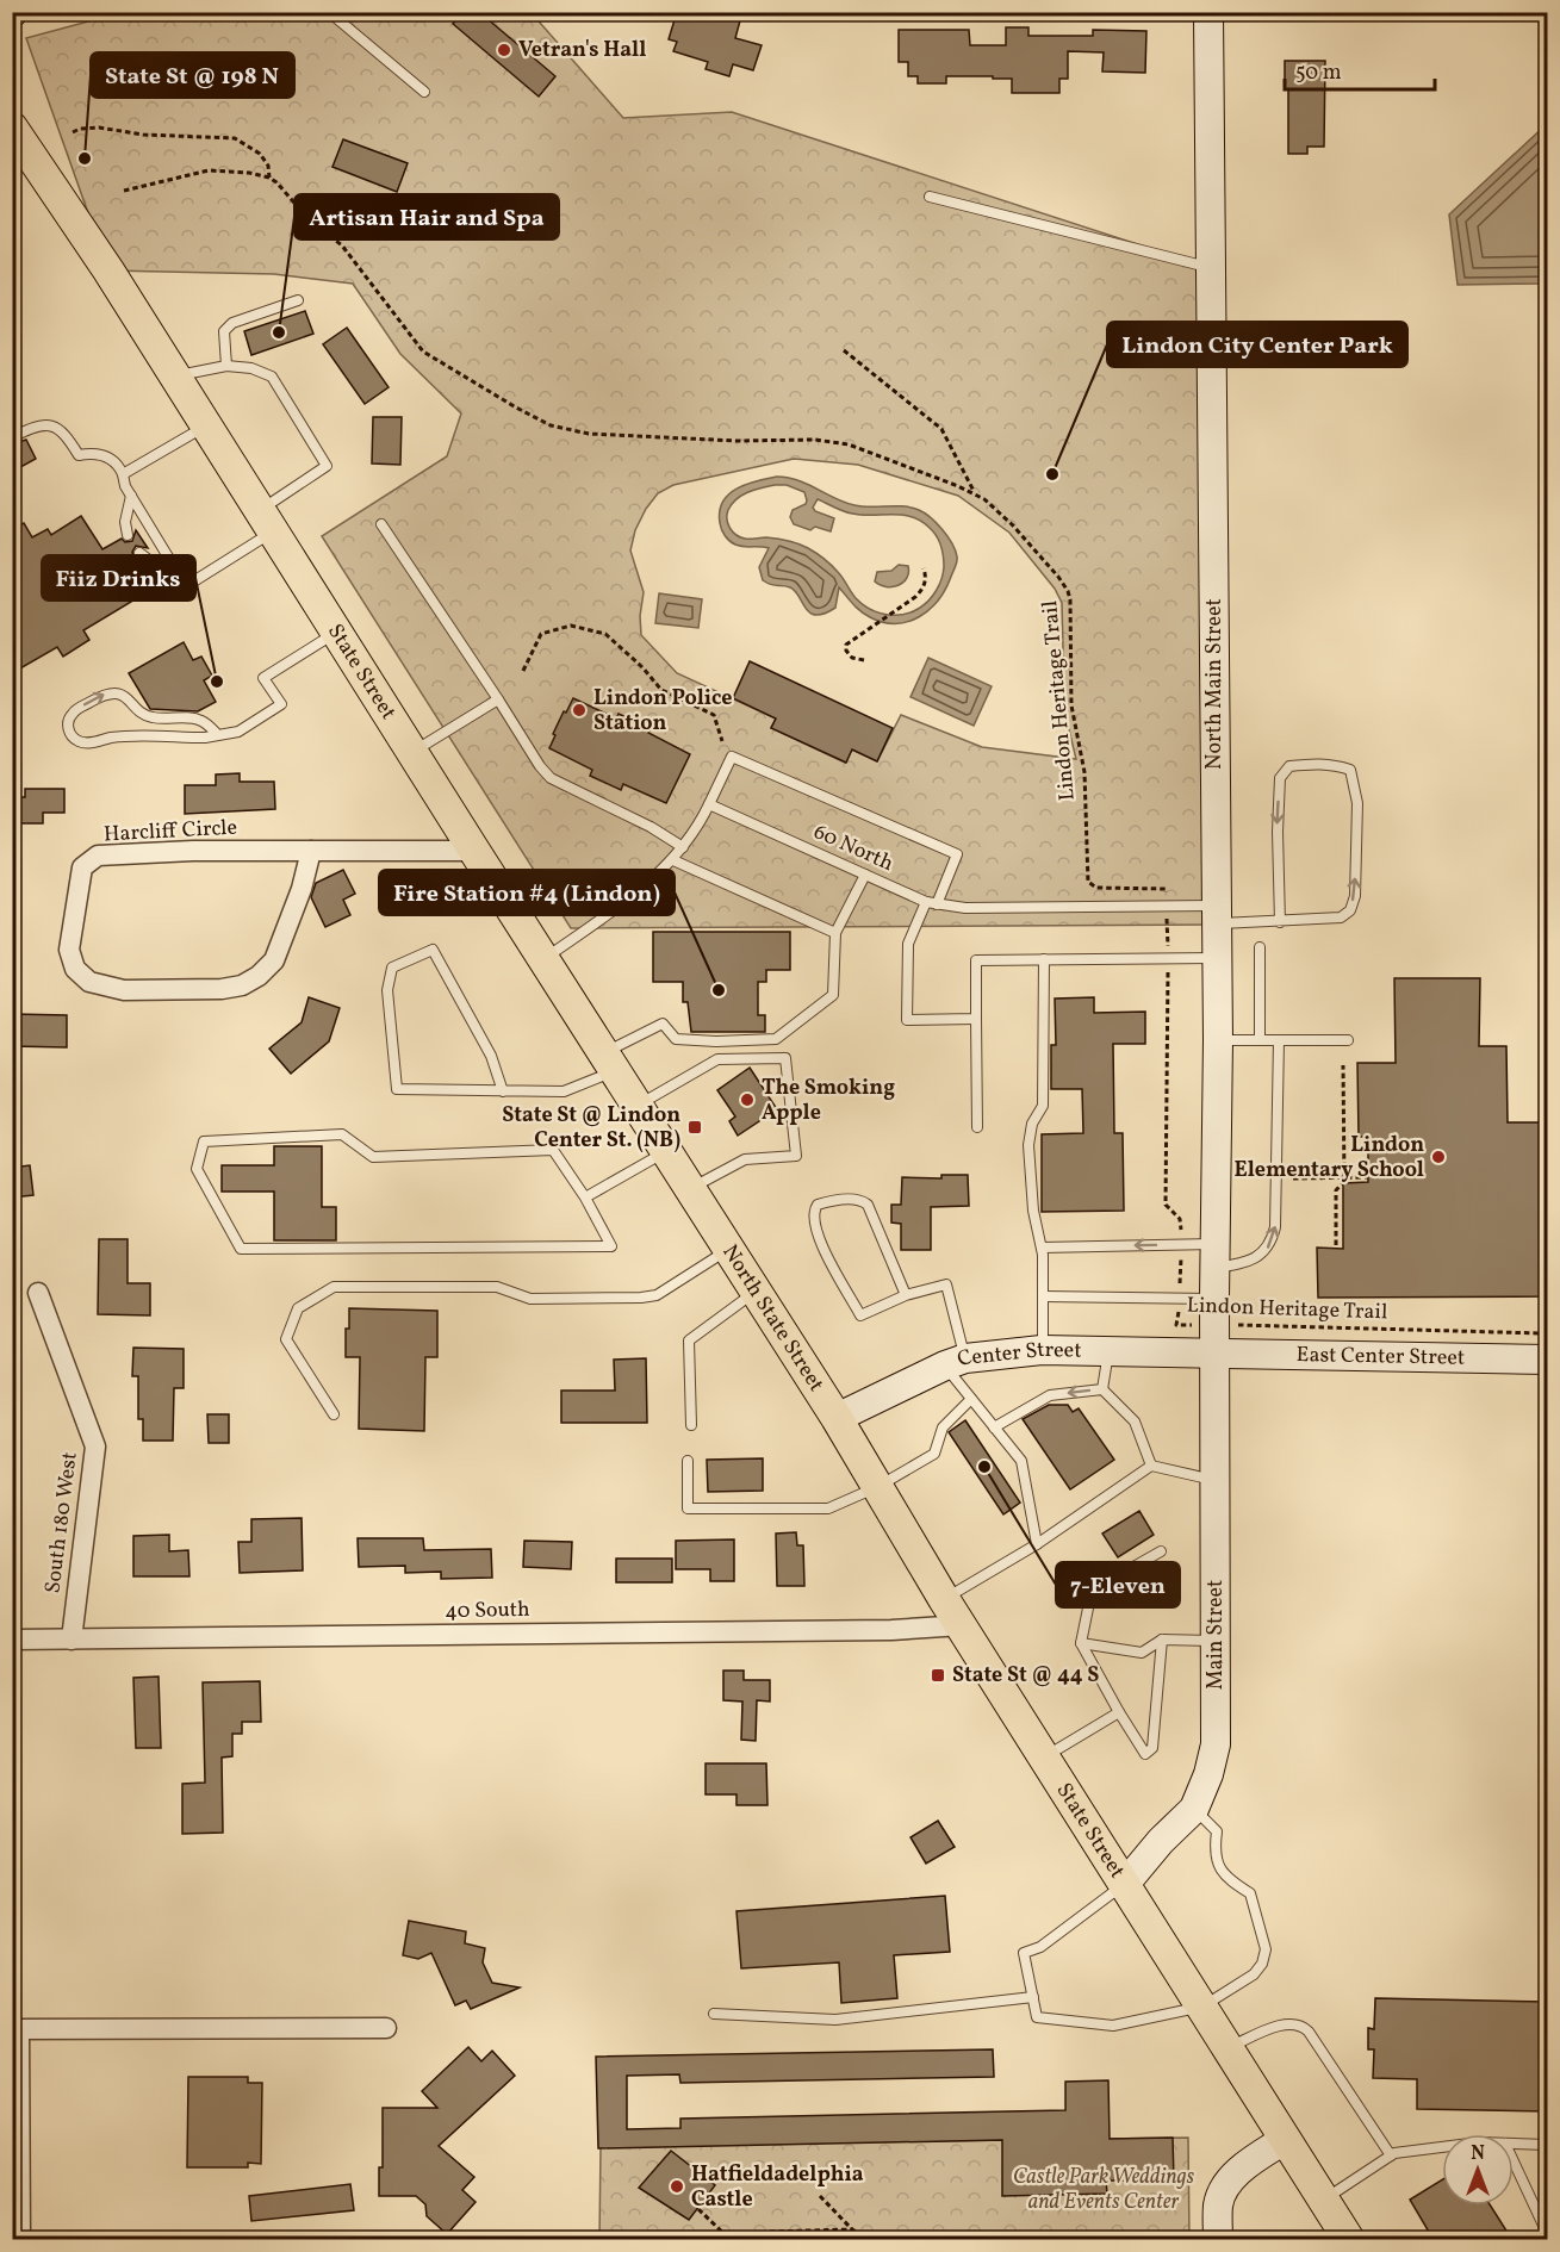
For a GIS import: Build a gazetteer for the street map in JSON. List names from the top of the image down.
{
  "streets": {
    "main road": ["State Street", "North State Street"],
    "street": [
      "North Main Street",
      "Harcliff Circle",
      "East Center Street",
      "Center Street",
      "South 180 West",
      "40 South",
      "Main Street"
    ],
    "lane": ["60 North"],
    "path": ["Lindon Heritage Trail"]
  },
  "crossings": [
    ["State Street", "Harcliff Circle"],
    ["State Street", "North State Street"],
    ["State Street", "Center Street"],
    ["State Street", "40 South"],
    ["State Street", "Main Street"],
    ["North Main Street", "Lindon Heritage Trail"],
    ["North Main Street", "60 North"],
    ["North Main Street", "East Center Street"],
    ["North Main Street", "Center Street"],
    ["North Main Street", "Main Street"],
    ["Lindon Heritage Trail", "60 North"],
    ["North State Street", "Center Street"],
    ["East Center Street", "Center Street"],
    ["East Center Street", "Main Street"],
    ["Center Street", "Main Street"],
    ["South 180 West", "40 South"]
  ],
  "parks": ["Castle Park Weddings and Events Center"],
  "places": {
    "other": [
      "Vetran's Hall",
      "State St @ 198 N",
      "Artisan Hair and Spa",
      "Lindon City Center Park",
      "Fiiz Drinks",
      "Lindon Police Station",
      "Fire Station #4 (Lindon)",
      "The Smoking Apple",
      "Lindon Elementary School",
      "7-Eleven",
      "Hatfieldadelphia Castle"
    ],
    "transit": ["State St @ Lindon Center St. (NB)", "State St @ 44 S"]
  },
  "scale_bar": "50 m",
  "north": "top"
}
